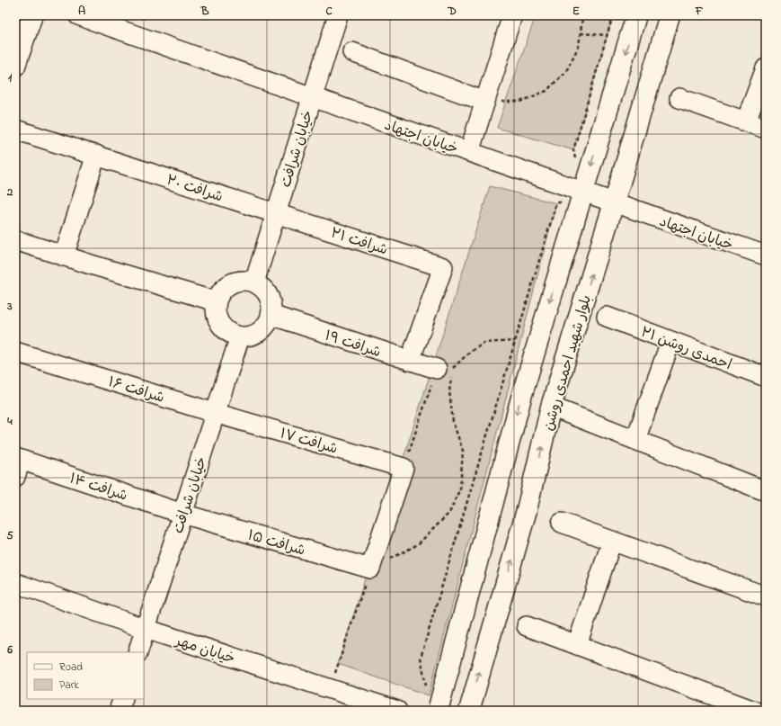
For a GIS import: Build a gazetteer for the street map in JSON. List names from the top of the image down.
{
  "streets": {
    "main road": ["بلوار شهید احمدی روشن"],
    "street": [
      "خیابان اجتهاد",
      "خیابان شرافت",
      "شرافت ۲۰",
      "شرافت ۲۱",
      "شرافت ۱۹",
      "احمدی روشن ۲۱",
      "شرافت ۱۶",
      "شرافت ۱۷",
      "شرافت ۱۴",
      "شرافت ۱۵",
      "خیابان مهر"
    ]
  },
  "crossings": [
    ["خیابان اجتهاد", "خیابان شرافت"],
    ["خیابان اجتهاد", "بلوار شهید احمدی روشن"],
    ["خیابان شرافت", "شرافت ۲۰"],
    ["خیابان شرافت", "شرافت ۲۱"],
    ["خیابان شرافت", "شرافت ۱۹"],
    ["خیابان شرافت", "شرافت ۱۶"],
    ["خیابان شرافت", "شرافت ۱۷"],
    ["خیابان شرافت", "شرافت ۱۴"],
    ["خیابان شرافت", "شرافت ۱۵"],
    ["خیابان شرافت", "خیابان مهر"],
    ["شرافت ۲۰", "شرافت ۲۱"],
    ["شرافت ۲۱", "شرافت ۱۹"],
    ["شرافت ۱۶", "شرافت ۱۷"],
    ["شرافت ۱۴", "شرافت ۱۵"]
  ],
  "legend": ["Road", "Park"],
  "grid": {
    "columns": [
      "A",
      "B",
      "C",
      "D",
      "E",
      "F"
    ],
    "rows": [
      "1",
      "2",
      "3",
      "4",
      "5",
      "6"
    ]
  }
}
